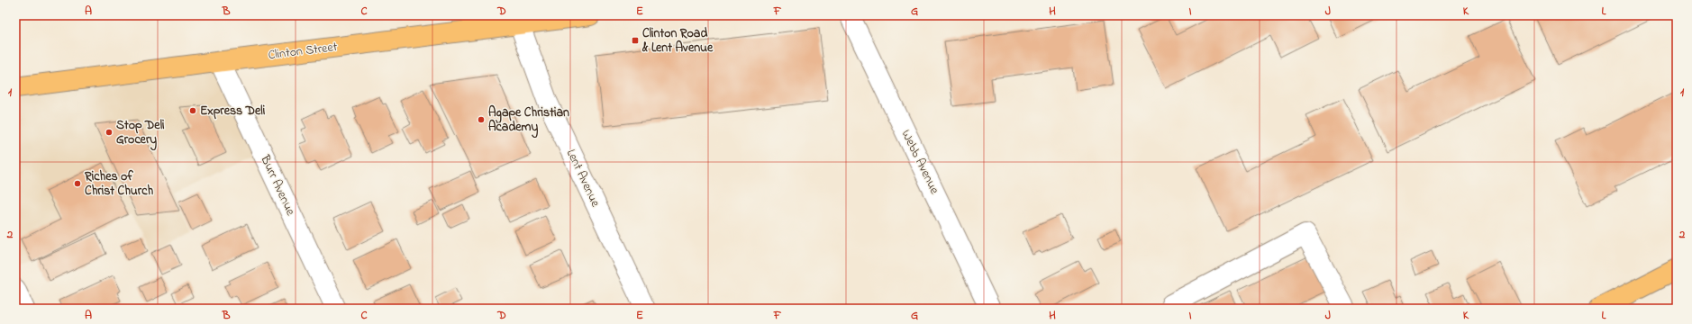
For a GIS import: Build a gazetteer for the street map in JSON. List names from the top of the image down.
{
  "streets": {
    "main road": ["Clinton Street"],
    "street": ["Webb Avenue", "Lent Avenue", "Burr Avenue"]
  },
  "crossings": [
    ["Clinton Street", "Lent Avenue"],
    ["Clinton Street", "Burr Avenue"]
  ],
  "places": {
    "transit": ["Clinton Road & Lent Avenue"],
    "other": [
      "Express Deli",
      "Agape Christian Academy",
      "Stop Deli Grocery",
      "Riches of Christ Church"
    ]
  },
  "grid": {
    "columns": [
      "A",
      "B",
      "C",
      "D",
      "E",
      "F",
      "G",
      "H",
      "I",
      "J",
      "K",
      "L"
    ],
    "rows": ["1", "2"]
  }
}
